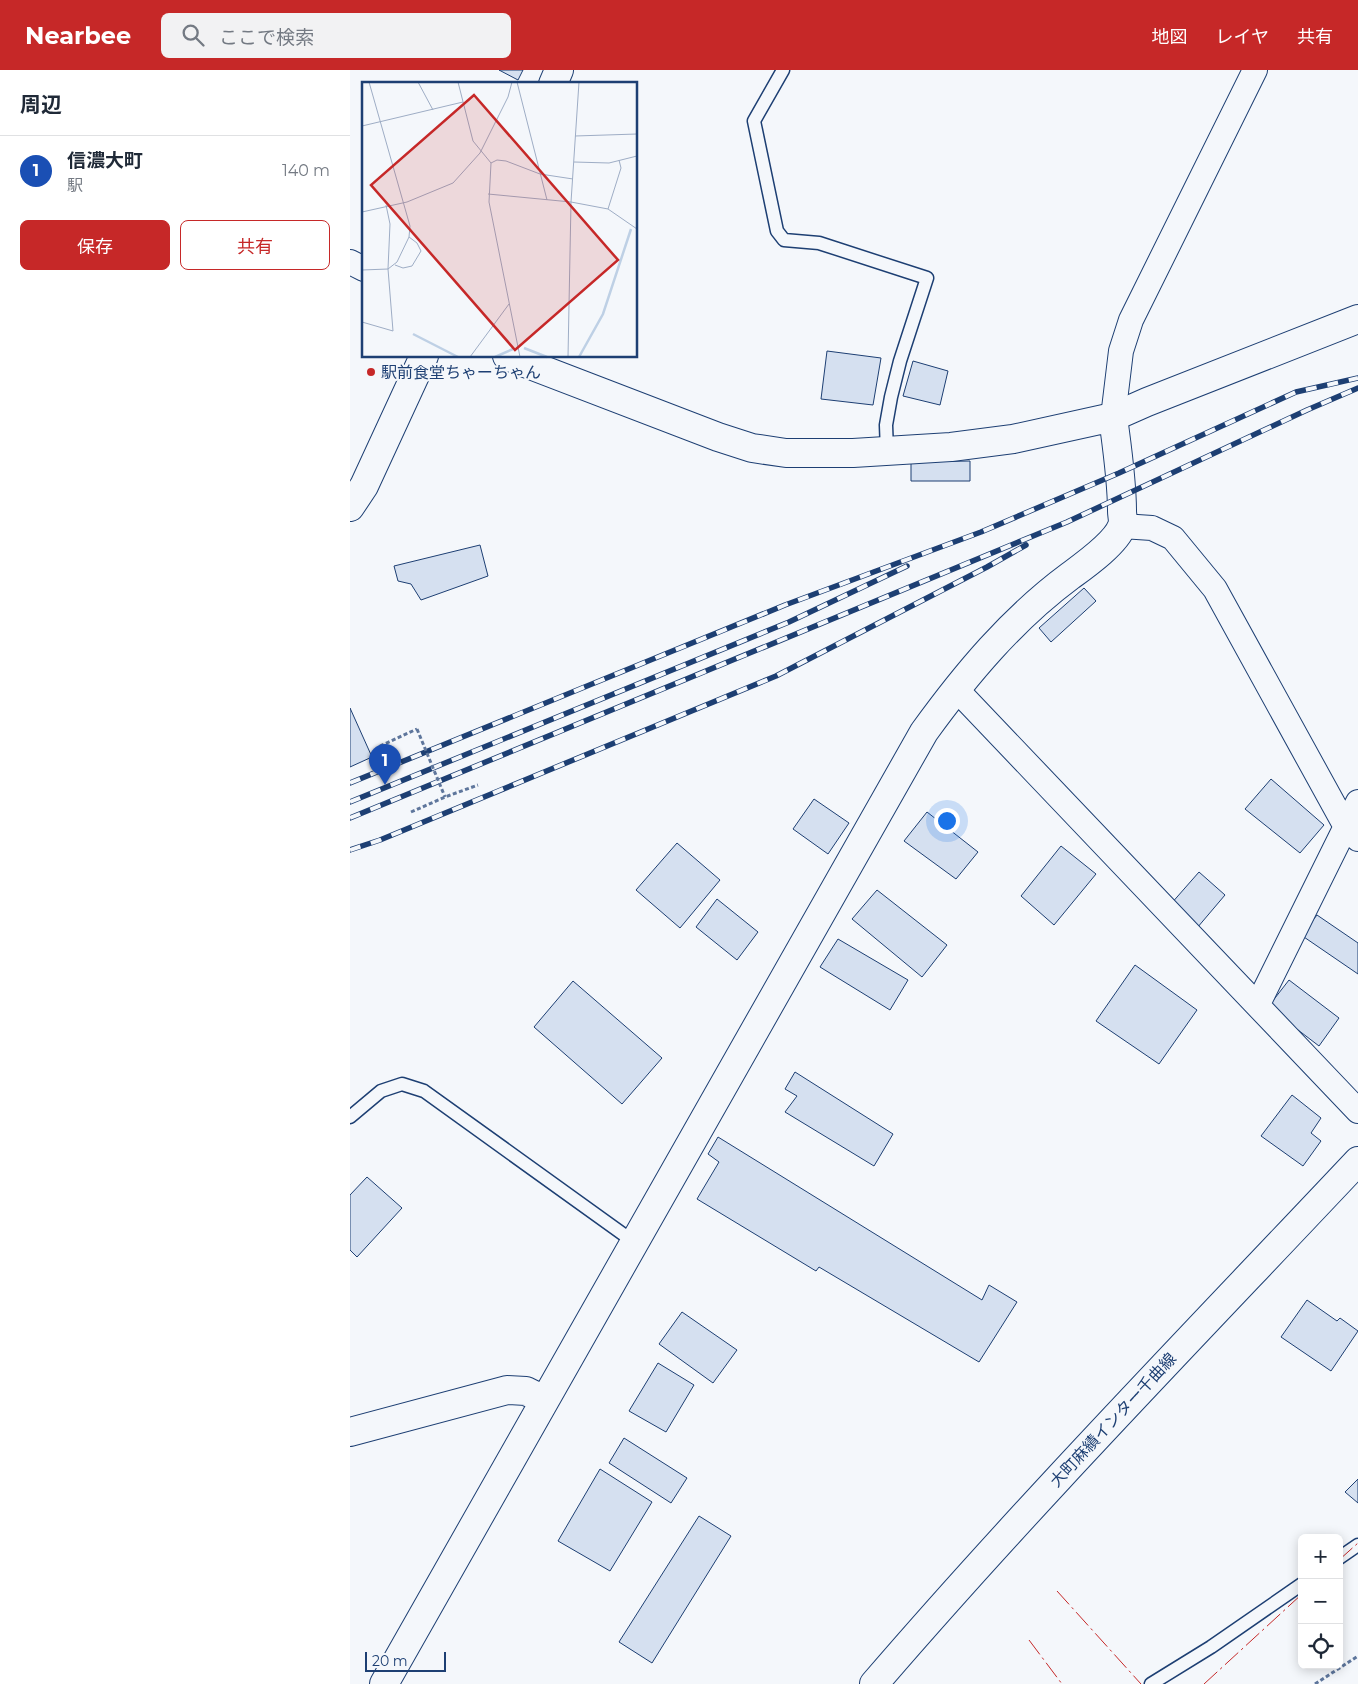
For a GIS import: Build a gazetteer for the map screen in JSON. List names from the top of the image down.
{
  "streets": {
    "street": ["大町麻績インター千曲線"]
  },
  "places": ["駅前食堂ちゃーちゃん"],
  "scale_bar": "20 m",
  "page": {
    "header": "Nearbee",
    "search": "ここで検索",
    "nav": ["地図", "レイヤ", "共有"],
    "heading": "周辺",
    "list": [
      {
        "mark": "1",
        "name": "信濃大町",
        "note": "駅",
        "value": "140 m"
      }
    ],
    "buttons": ["保存", "共有"],
    "pins": "1",
    "map_buttons": ["+", "−"],
    "scale": "20 m"
  }
}
